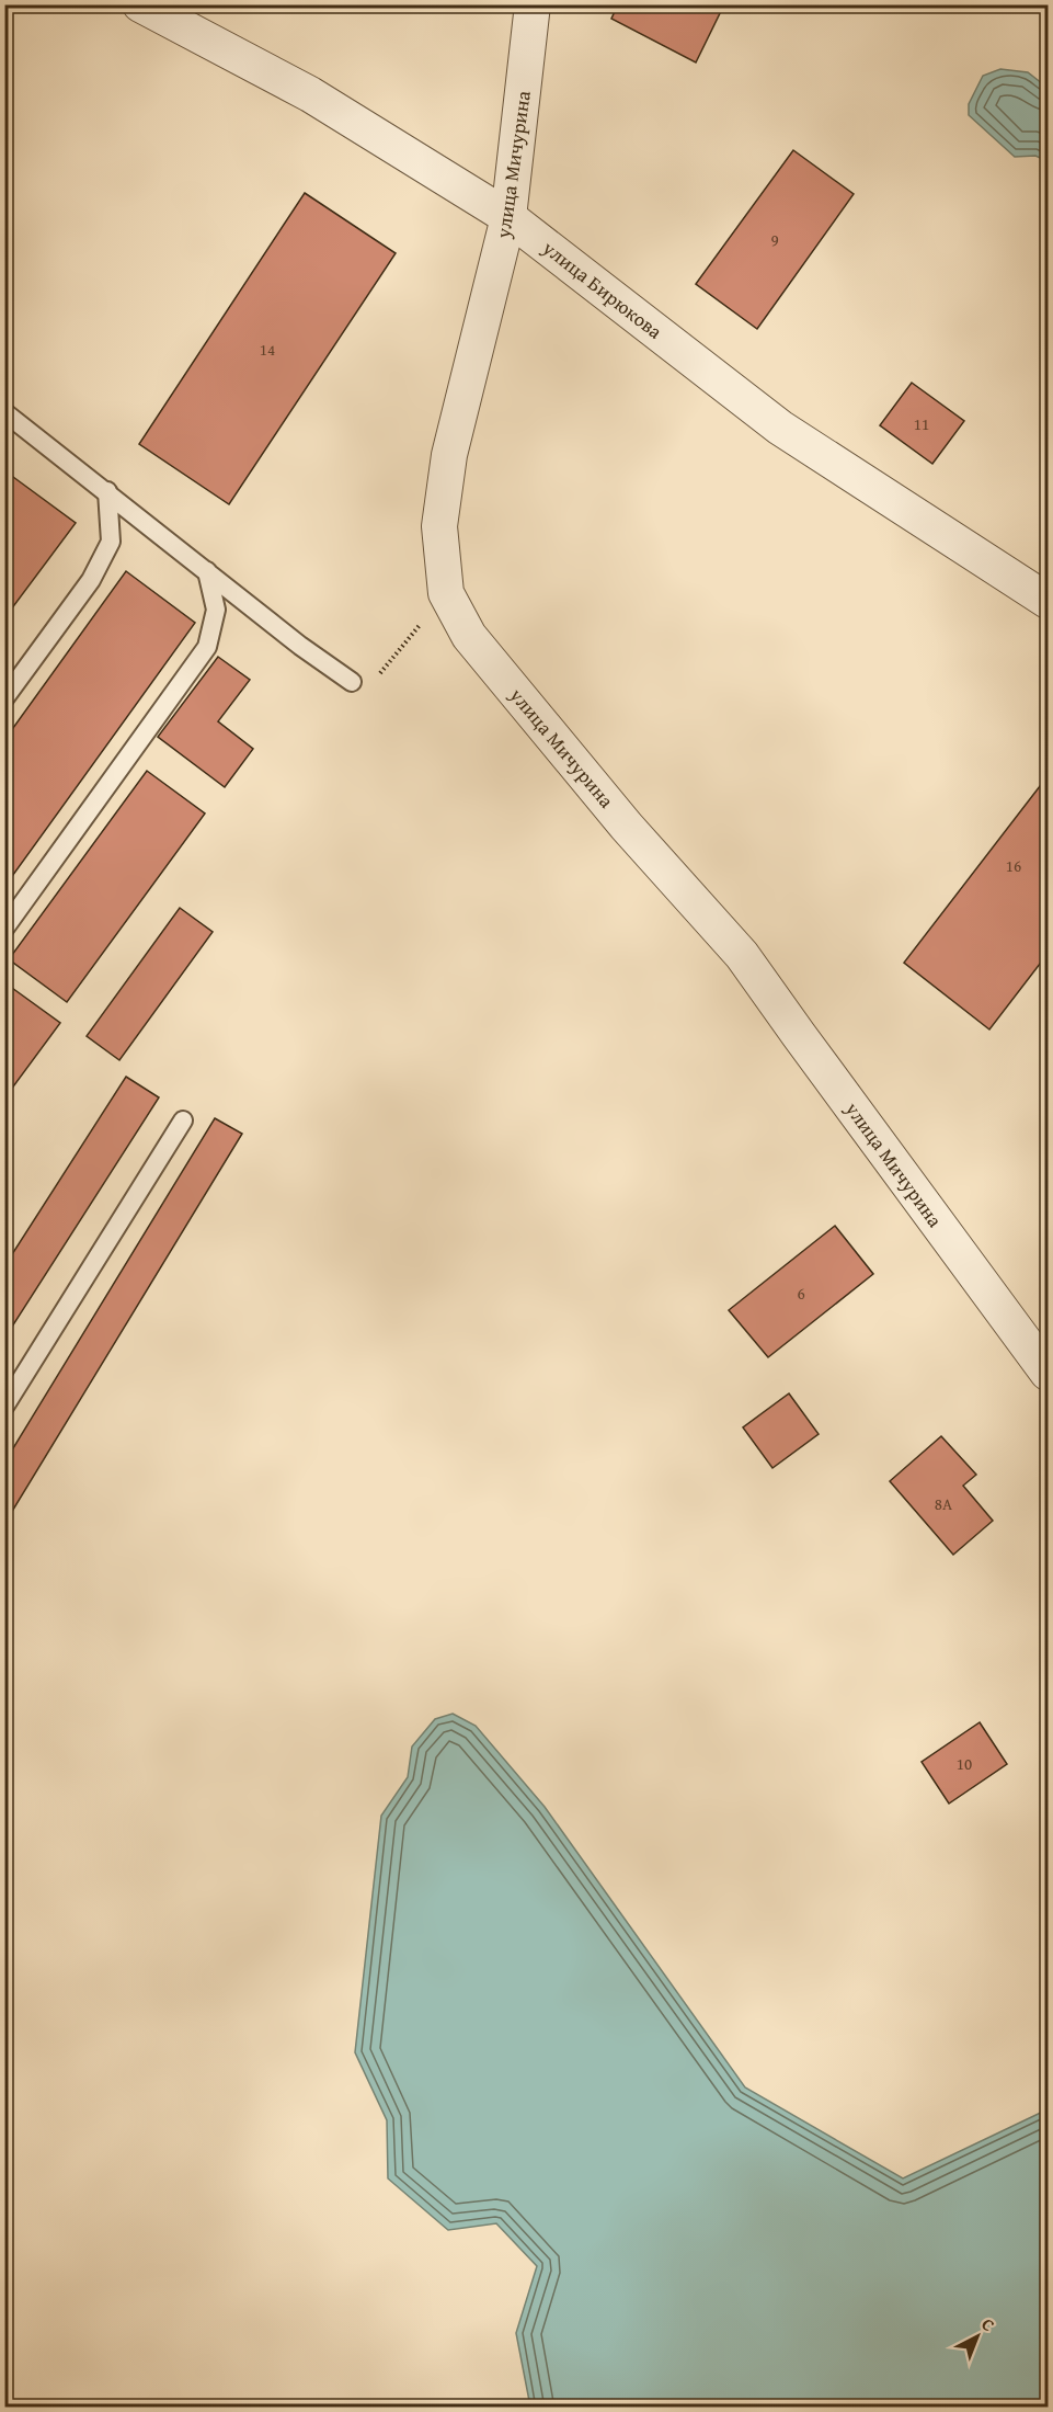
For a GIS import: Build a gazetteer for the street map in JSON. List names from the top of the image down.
{
  "streets": {
    "street": ["улица Мичурина", "улица Бирюкова"]
  },
  "crossings": [
    ["улица Мичурина", "улица Бирюкова"]
  ],
  "house_numbers": [
    "9",
    "14",
    "11",
    "16",
    "6",
    "8А",
    "10"
  ],
  "north": "top right"
}
